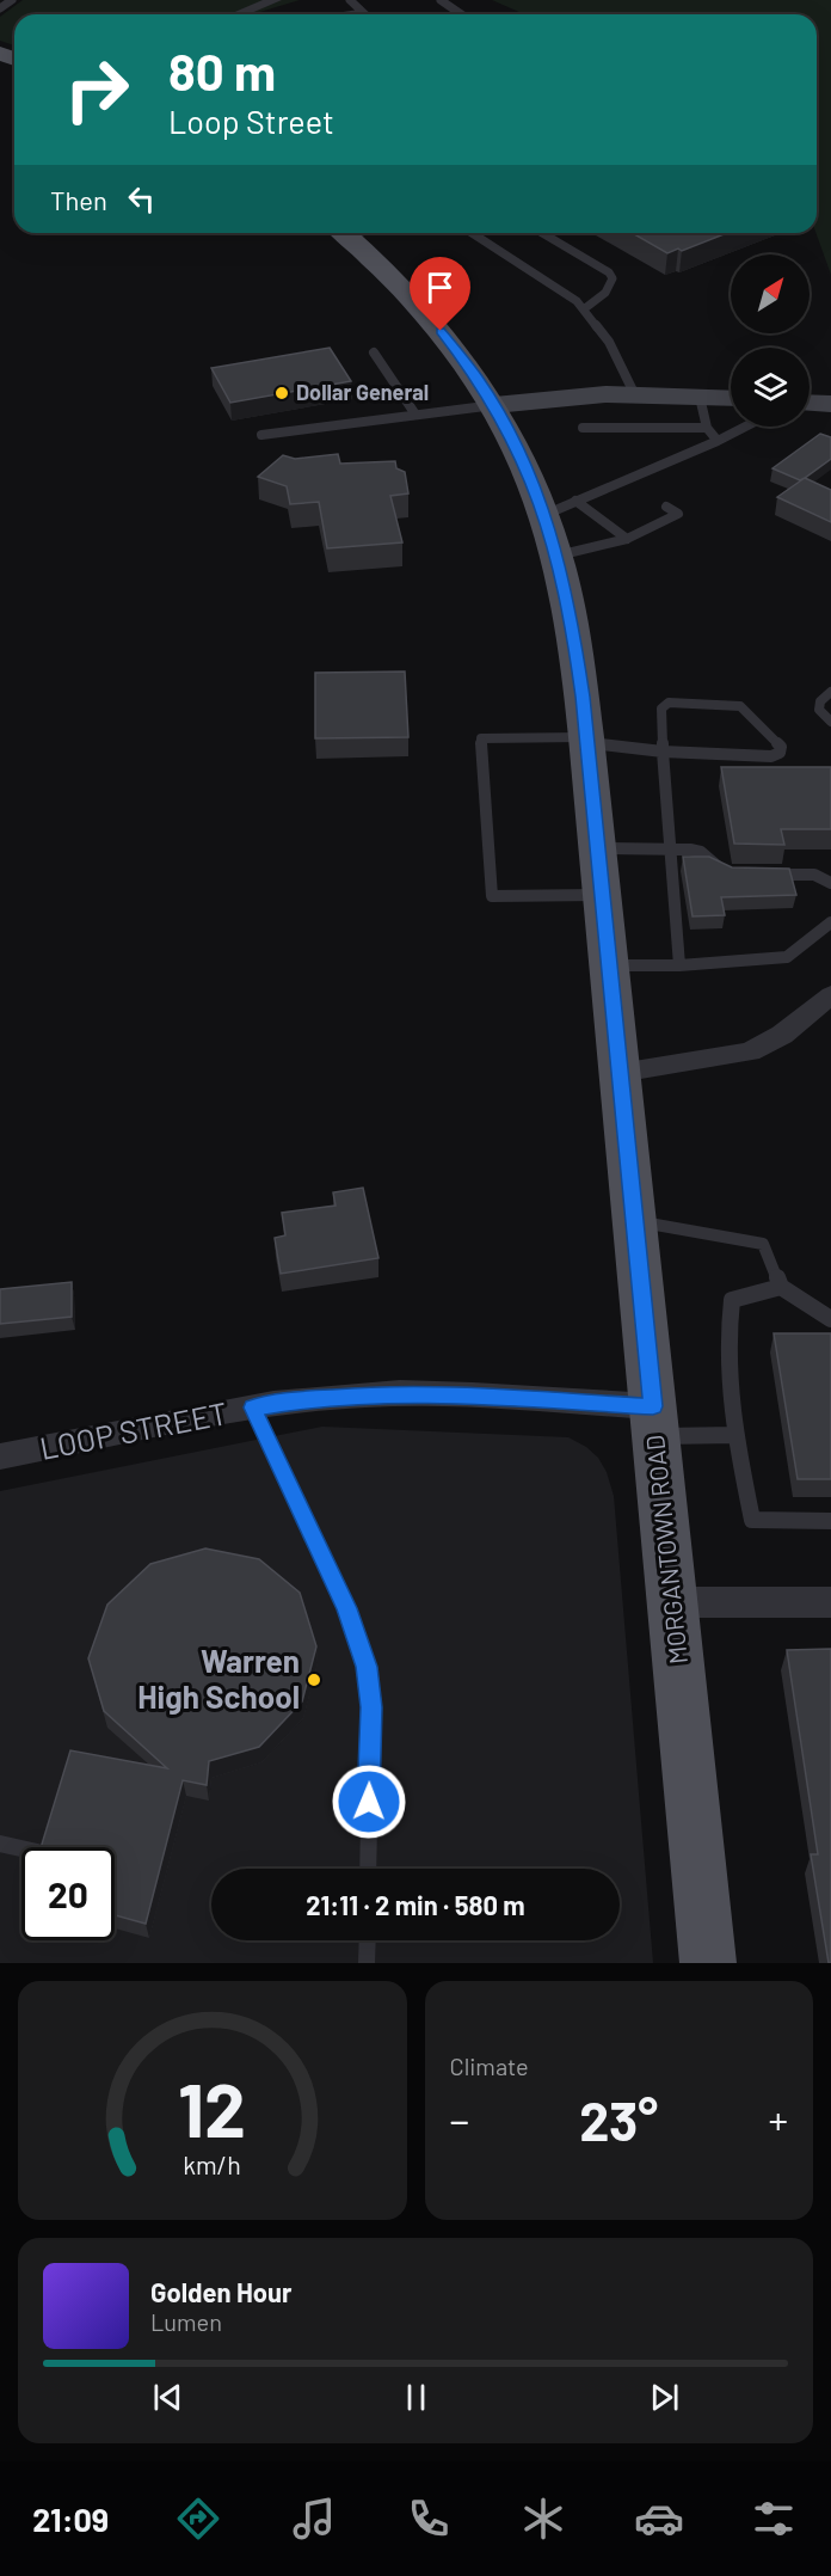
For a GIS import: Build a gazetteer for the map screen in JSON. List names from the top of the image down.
{
  "streets": {
    "main road": ["MORGANTOWN ROAD"],
    "street": ["LOOP STREET"]
  },
  "crossings": [
    ["LOOP STREET", "MORGANTOWN ROAD"]
  ],
  "places": ["Dollar General", "Warren High School"],
  "north": "top right",
  "page": {
    "turn": ["80 m", "Loop Street"],
    "then": "Then",
    "limit": "20",
    "trip": "21:11 · 2 min · 580 m",
    "tile": "Climate",
    "heat": ["−", "23°", "+"],
    "song": ["Golden Hour", "Lumen"],
    "tabs": "21:09",
    "gauge": ["12", "km/h"]
  }
}
